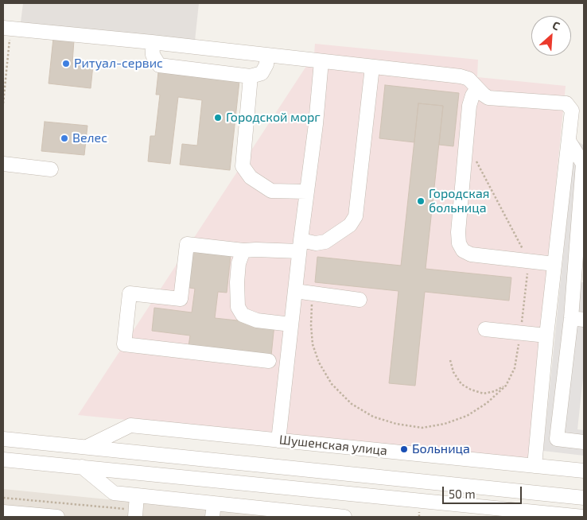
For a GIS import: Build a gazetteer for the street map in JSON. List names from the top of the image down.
{
  "streets": {
    "street": ["Шушенская улица"]
  },
  "places": [
    "Ритуал-сервис",
    "Городской морг",
    "Велес",
    "Городская больница",
    "Больница"
  ],
  "scale_bar": "50 m",
  "north": "top right"
}
